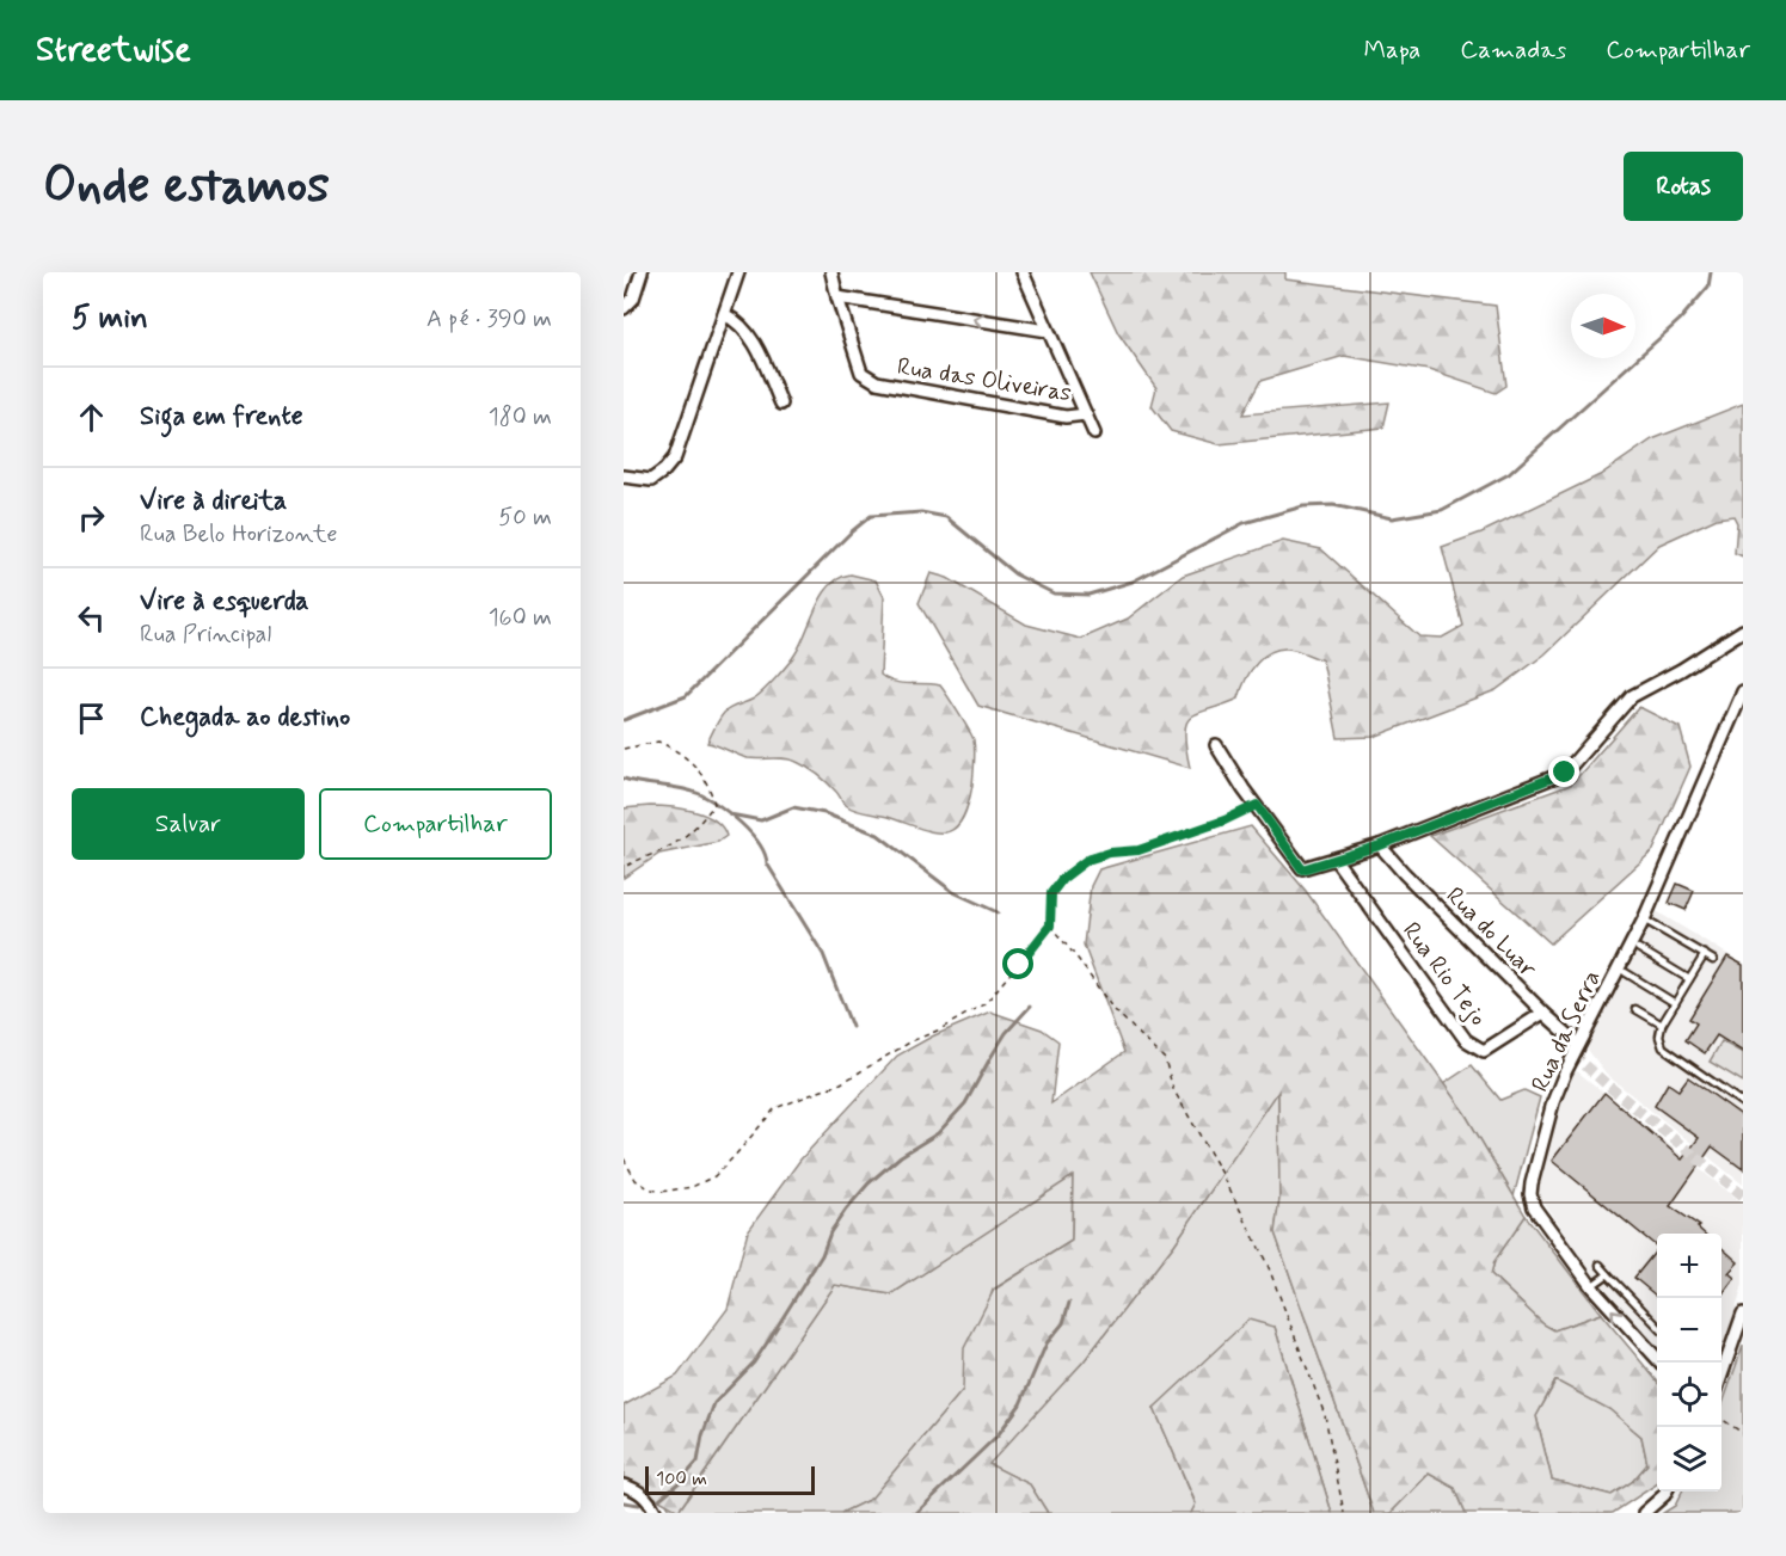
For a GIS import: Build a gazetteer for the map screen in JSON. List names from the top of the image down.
{
  "streets": {
    "street": [
      "Rua das Oliveiras",
      "Rua do Luar",
      "Rua Rio Tejo",
      "Rua da Serra"
    ]
  },
  "crossings": [
    ["Rua do Luar", "Rua Rio Tejo"],
    ["Rua do Luar", "Rua da Serra"]
  ],
  "scale_bar": "100 m",
  "north": "right",
  "page": {
    "header": "Streetwise",
    "nav": ["Mapa", "Camadas", "Compartilhar"],
    "buttons": [
      "Rotas",
      ["Salvar", "Compartilhar"]
    ],
    "title": "Onde estamos",
    "heading": ["5 min", "A pé · 390 m"],
    "list": [
      ["Siga em frente", "180 m"],
      ["Vire à direita", "Rua Belo Horizonte", "50 m"],
      ["Vire à esquerda", "Rua Principal", "160 m"],
      "Chegada ao destino"
    ],
    "map_buttons": ["+", "−"],
    "scale": "100 m"
  }
}
